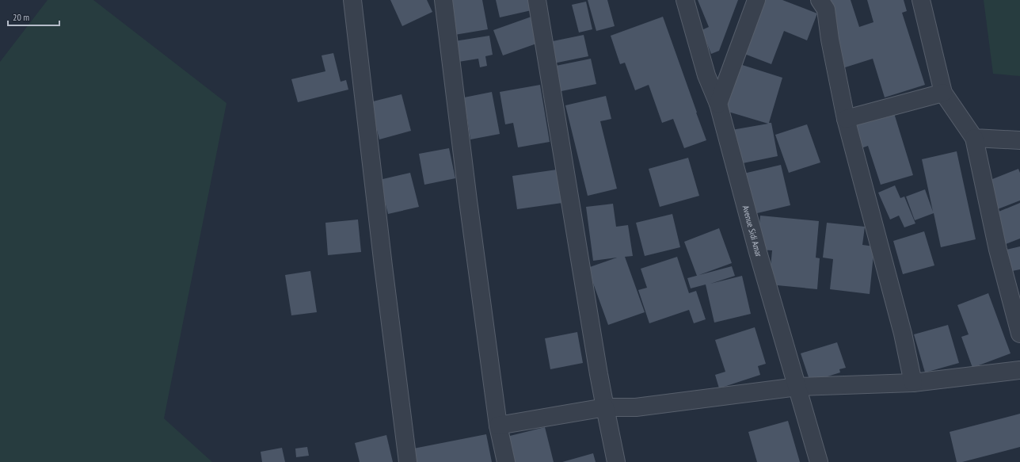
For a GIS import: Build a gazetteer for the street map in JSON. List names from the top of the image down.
{
  "streets": {
    "street": ["Avenue Sidi Amar"]
  },
  "scale_bar": "20 m"
}
